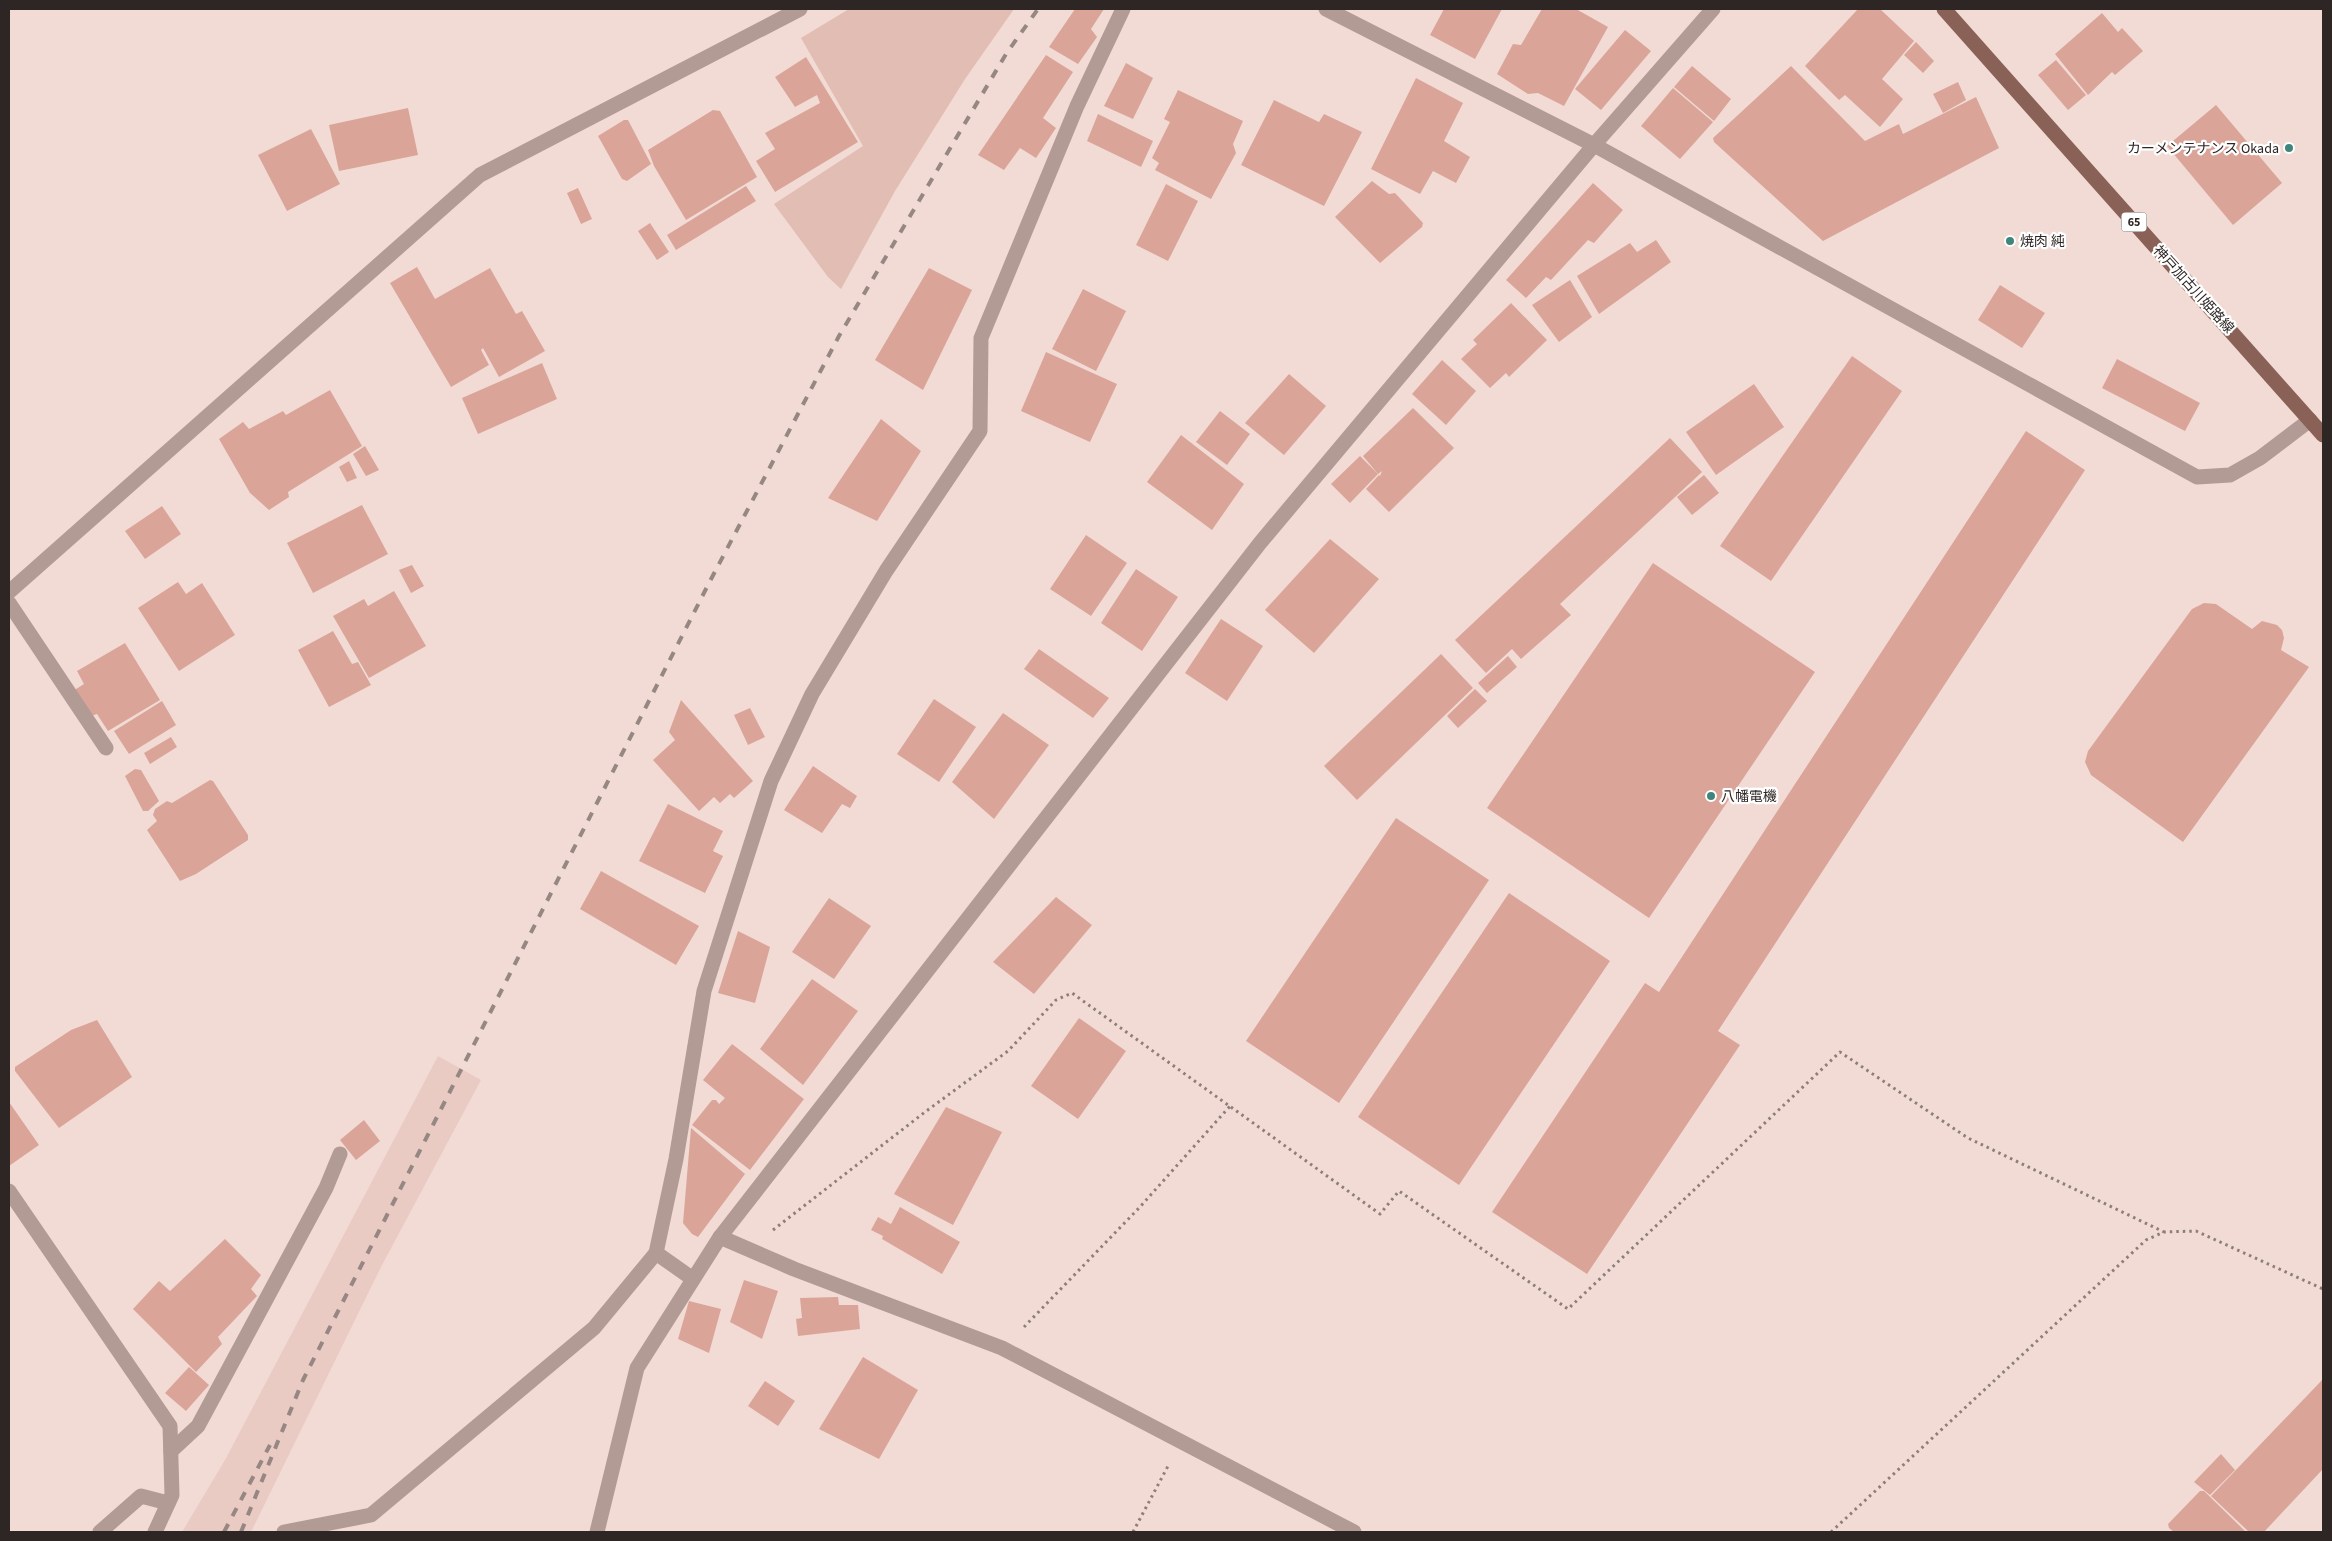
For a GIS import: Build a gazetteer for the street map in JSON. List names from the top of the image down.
{
  "streets": {
    "main road": ["65", "神戸加古川姫路線"]
  },
  "places": ["カーメンテナンス Okada", "焼肉 純", "八幡電機"]
}
